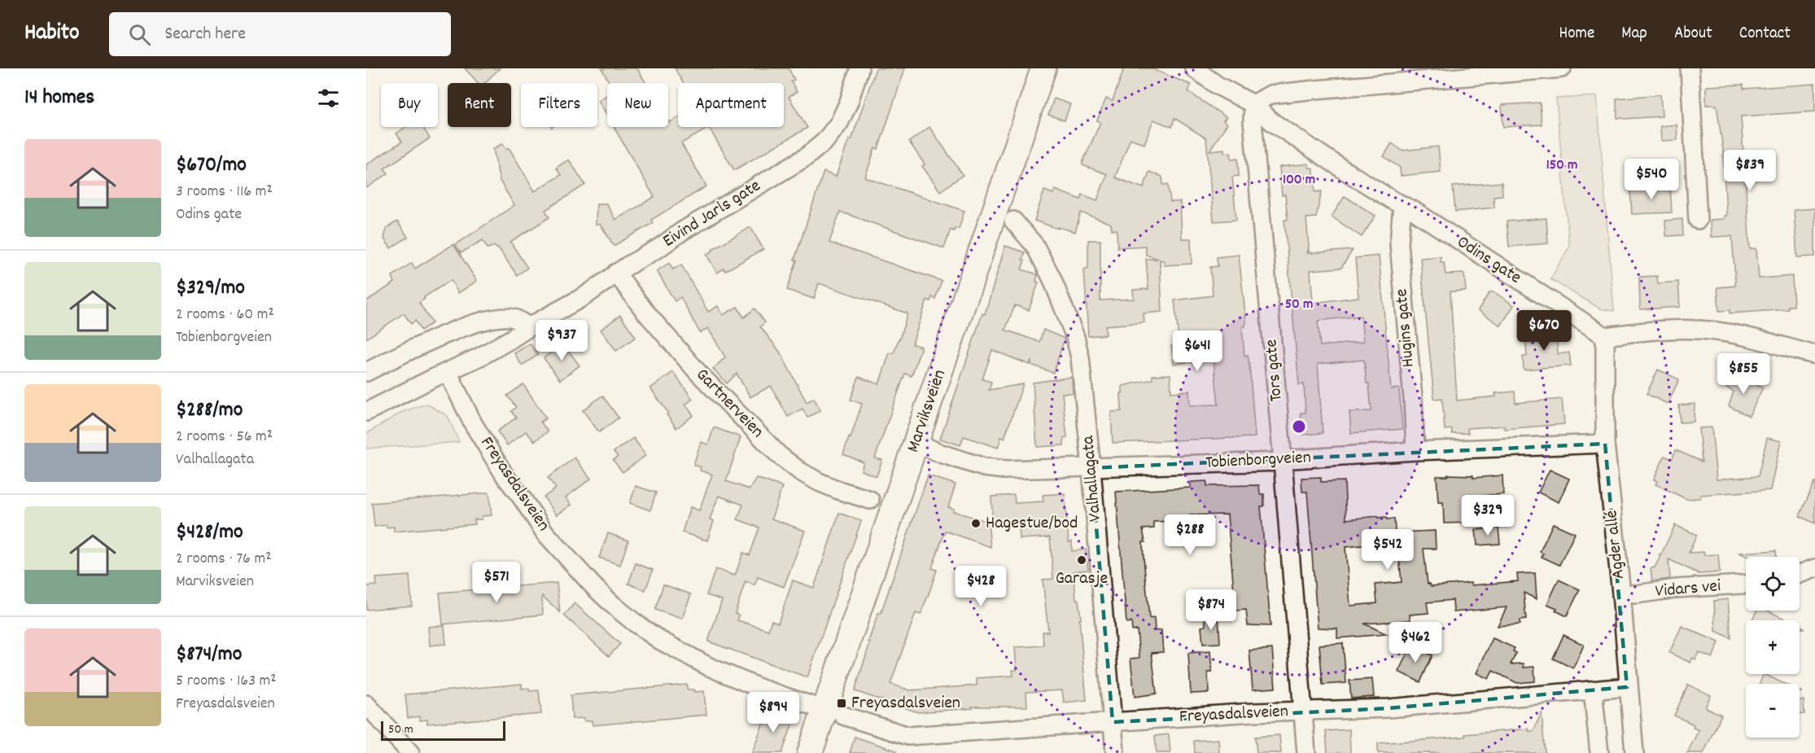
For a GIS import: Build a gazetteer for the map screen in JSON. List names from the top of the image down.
{
  "streets": {
    "main road": ["Marviksveien"],
    "street": [
      "Eivind Jarls gate",
      "Odins gate",
      "Hugins gate",
      "Tors gate",
      "Gartnerveien",
      "Tobienborgveien",
      "Valhallagata",
      "Freyasdalsveien",
      "Agder allé",
      "Vidars vei"
    ]
  },
  "crossings": [
    ["Eivind Jarls gate", "Gartnerveien"],
    ["Eivind Jarls gate", "Freyasdalsveien"],
    ["Odins gate", "Hugins gate"],
    ["Odins gate", "Tors gate"],
    ["Odins gate", "Agder allé"],
    ["Hugins gate", "Tobienborgveien"],
    ["Tors gate", "Tobienborgveien"],
    ["Tors gate", "Freyasdalsveien"],
    ["Marviksveien", "Tobienborgveien"],
    ["Marviksveien", "Freyasdalsveien"],
    ["Tobienborgveien", "Valhallagata"],
    ["Tobienborgveien", "Agder allé"],
    ["Valhallagata", "Freyasdalsveien"],
    ["Freyasdalsveien", "Agder allé"],
    ["Agder allé", "Vidars vei"]
  ],
  "places": {
    "other": ["Hagestue/bod", "Garasje"],
    "transit": ["Freyasdalsveien"]
  },
  "scale_bar": "50 m",
  "page": {
    "header": "Habito",
    "search": "Search here",
    "nav": [
      "Home",
      "Map",
      "About",
      "Contact"
    ],
    "heading": "14 homes",
    "chip": [
      "Buy",
      "Rent",
      "Filters",
      "New",
      "Apartment"
    ],
    "list": [
      {
        "name": "$670/mo",
        "note": "3 rooms · 116 m² · Odins gate"
      },
      {
        "name": "$329/mo",
        "note": "2 rooms · 60 m² · Tobienborgveien"
      },
      {
        "name": "$288/mo",
        "note": "2 rooms · 56 m² · Valhallagata"
      },
      {
        "name": "$428/mo",
        "note": "2 rooms · 76 m² · Marviksveien"
      },
      {
        "name": "$874/mo",
        "note": "5 rooms · 163 m² · Freyasdalsveien"
      }
    ],
    "price": [
      "$839",
      "$540",
      "$670",
      "$937",
      "$641",
      "$855",
      "$329",
      "$288",
      "$542",
      "$571",
      "$428",
      "$874",
      "$462",
      "$894"
    ],
    "map_buttons": ["+", "−"],
    "scale": "50 m"
  },
  "rings": ["150 m", "100 m", "50 m"]
}
